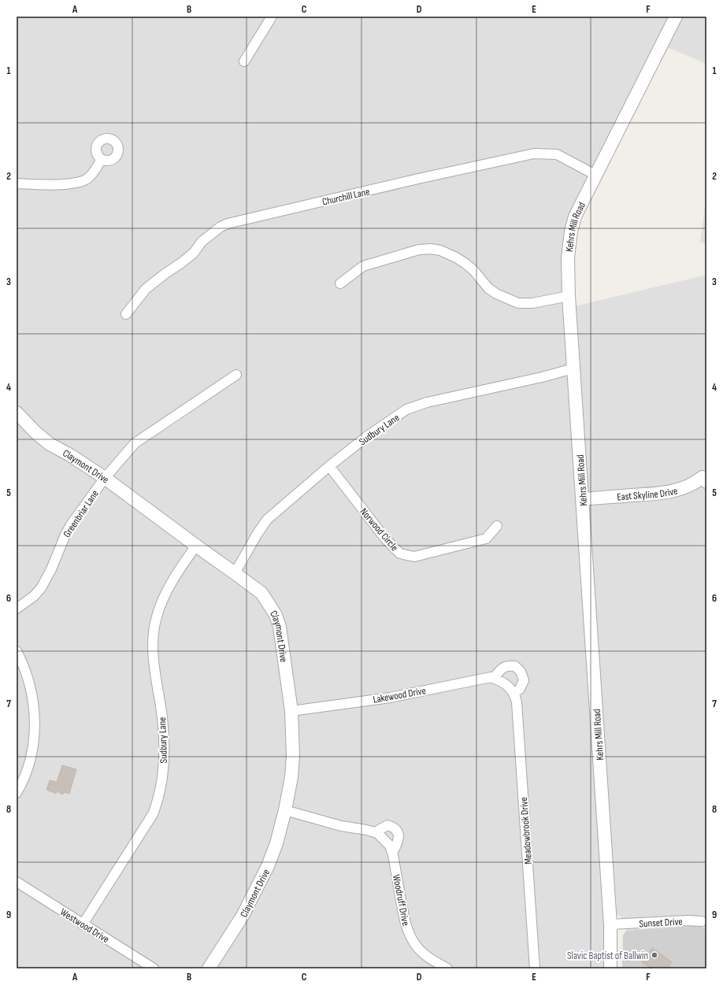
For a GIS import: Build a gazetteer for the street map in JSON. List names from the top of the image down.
{
  "streets": {
    "street": [
      "Churchill Lane",
      "Kehrs Mill Road",
      "Sudbury Lane",
      "Claymont Drive",
      "East Skyline Drive",
      "Greenbriar Lane",
      "Norwood Circle",
      "Lakewood Drive",
      "Meadowbrook Drive",
      "Woodruff Drive",
      "Sunset Drive",
      "Westwood Drive"
    ]
  },
  "crossings": [
    ["Churchill Lane", "Kehrs Mill Road"],
    ["Kehrs Mill Road", "Sudbury Lane"],
    ["Kehrs Mill Road", "East Skyline Drive"],
    ["Kehrs Mill Road", "Sunset Drive"],
    ["Sudbury Lane", "Claymont Drive"],
    ["Sudbury Lane", "Norwood Circle"],
    ["Sudbury Lane", "Westwood Drive"],
    ["Claymont Drive", "Greenbriar Lane"],
    ["Claymont Drive", "Lakewood Drive"],
    ["Claymont Drive", "Woodruff Drive"],
    ["Lakewood Drive", "Meadowbrook Drive"]
  ],
  "places": ["Slavic Baptist of Ballwin"],
  "grid": {
    "columns": [
      "A",
      "B",
      "C",
      "D",
      "E",
      "F"
    ],
    "rows": [
      "1",
      "2",
      "3",
      "4",
      "5",
      "6",
      "7",
      "8",
      "9"
    ]
  }
}
